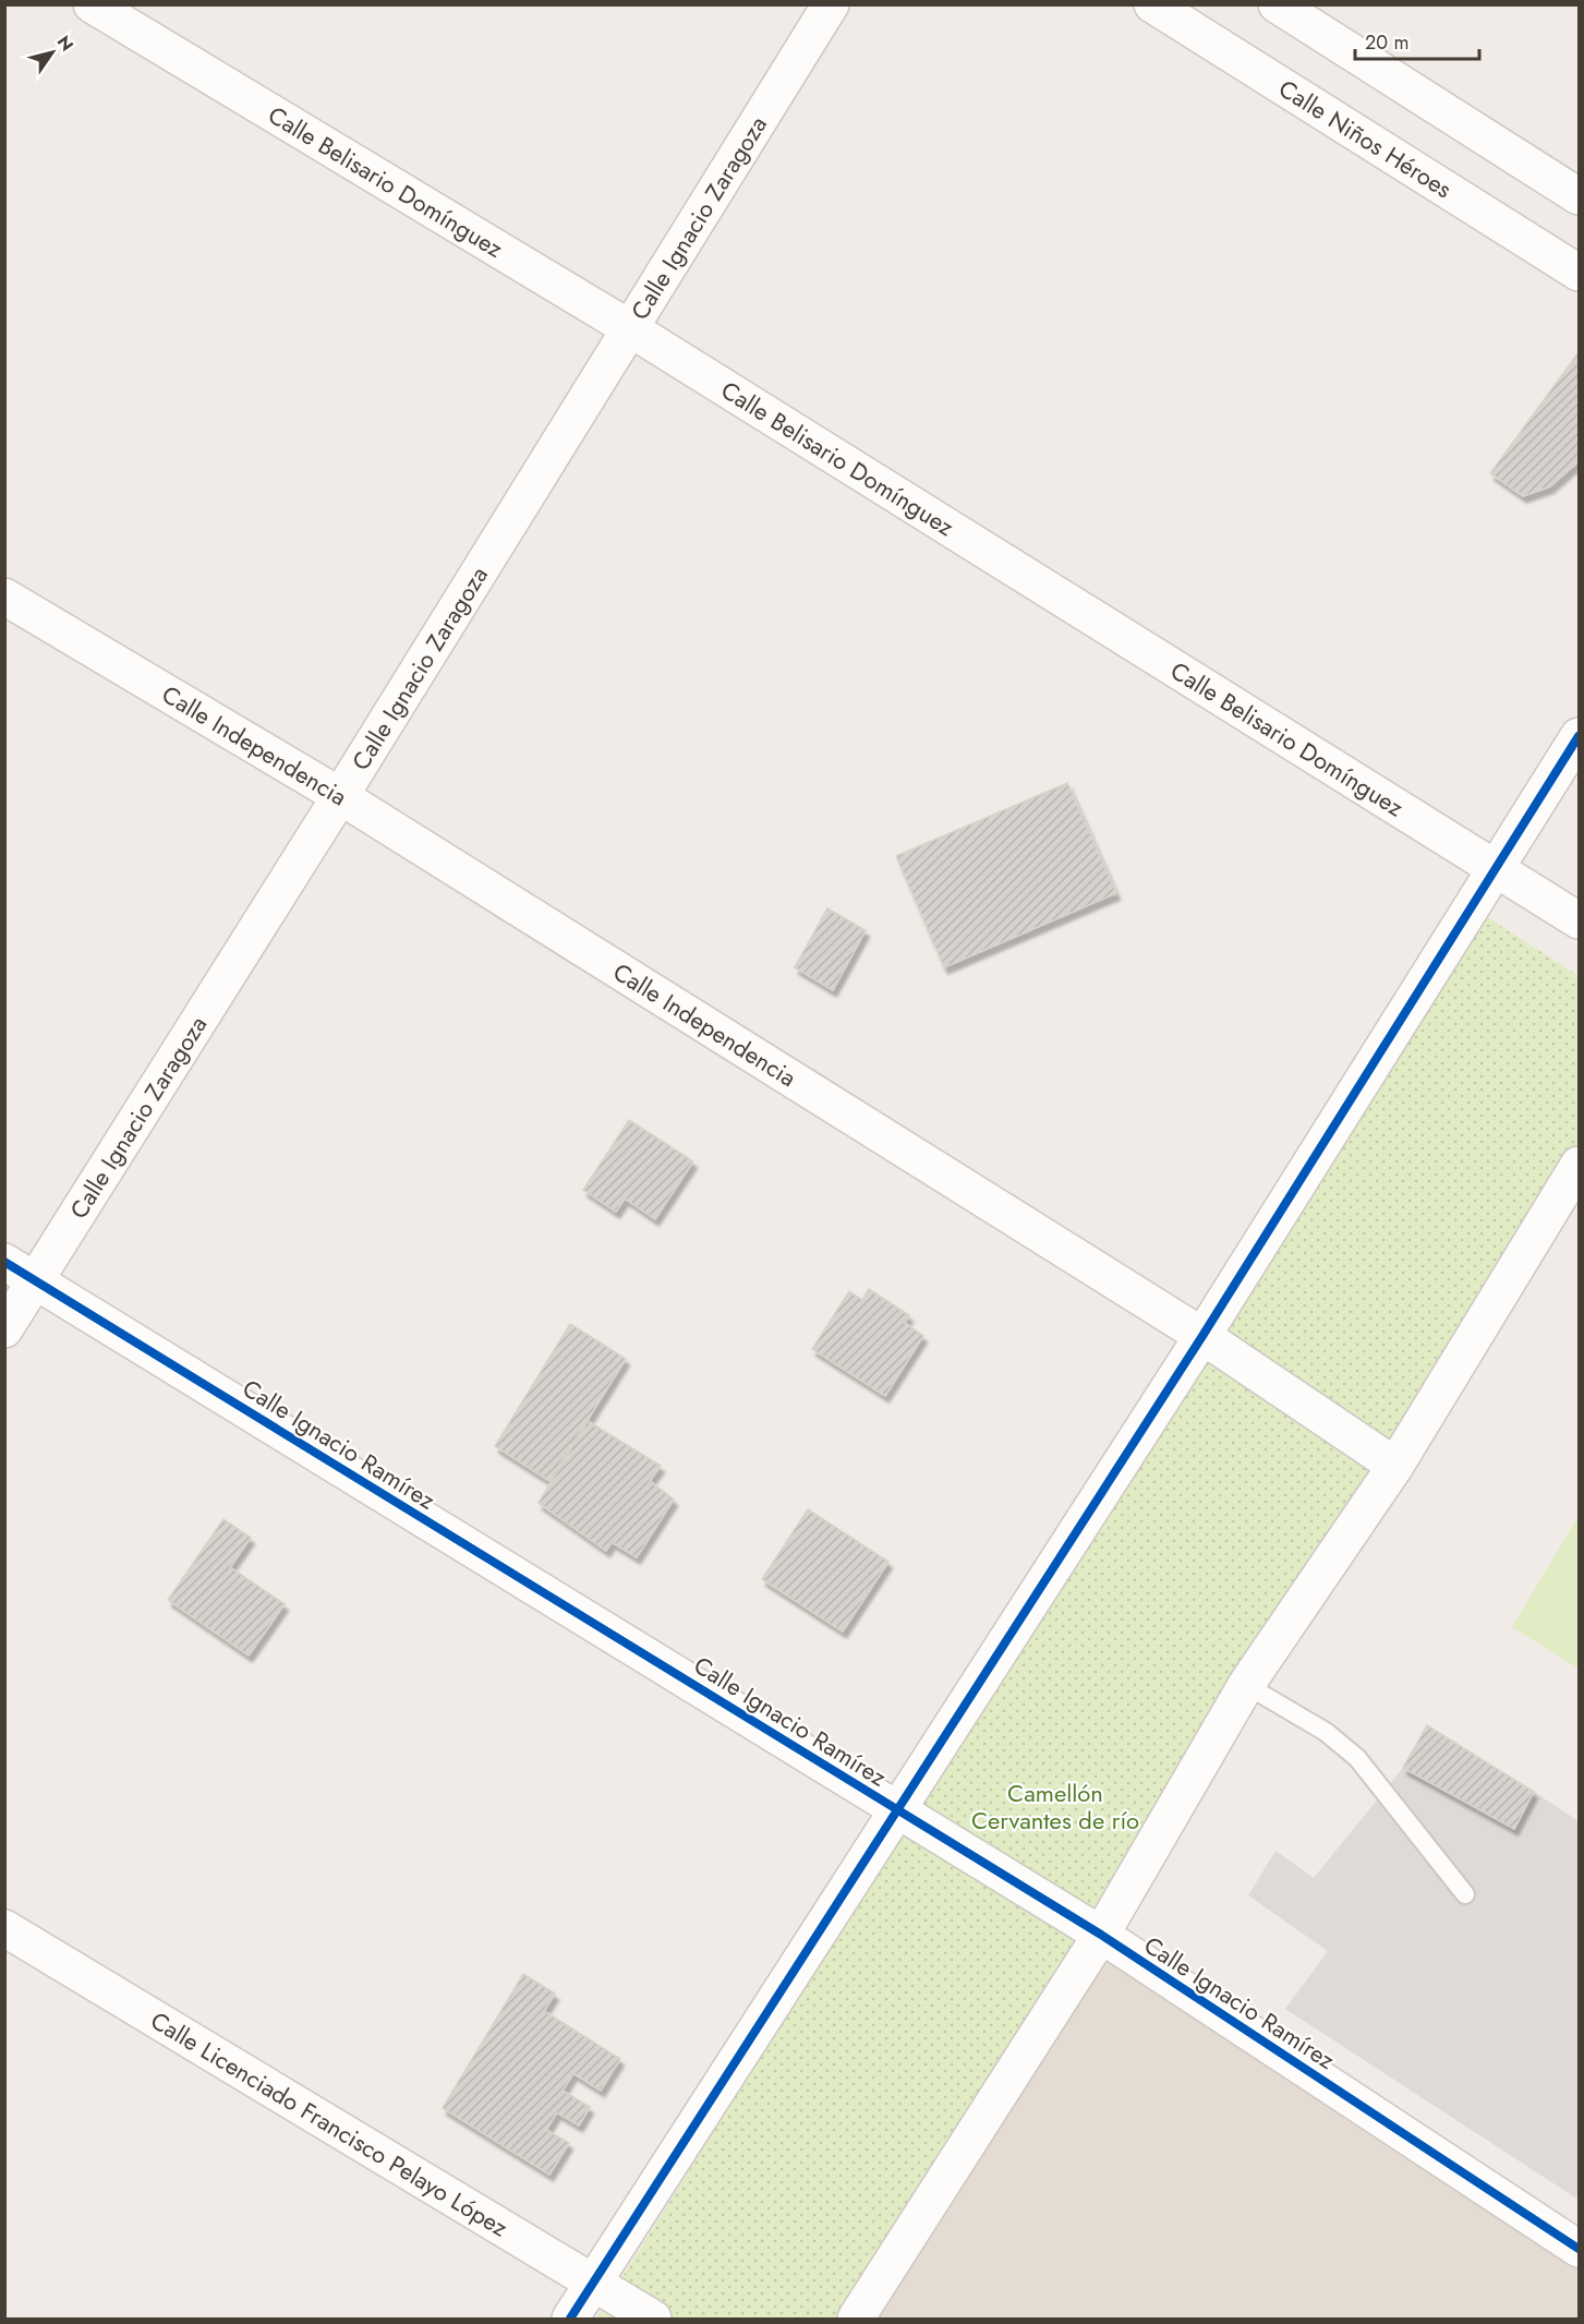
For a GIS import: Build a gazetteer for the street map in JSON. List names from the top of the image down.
{
  "streets": {
    "street": [
      "Calle Niños Héroes",
      "Calle Belisario Domínguez",
      "Calle Ignacio Zaragoza",
      "Calle Independencia",
      "Calle Ignacio Ramírez",
      "Calle Licenciado Francisco Pelayo López"
    ]
  },
  "crossings": [
    ["Calle Belisario Domínguez", "Calle Ignacio Zaragoza"],
    ["Calle Ignacio Zaragoza", "Calle Independencia"],
    ["Calle Ignacio Zaragoza", "Calle Ignacio Ramírez"]
  ],
  "parks": ["Camellón Cervantes de río"],
  "scale_bar": "20 m",
  "north": "top right"
}
